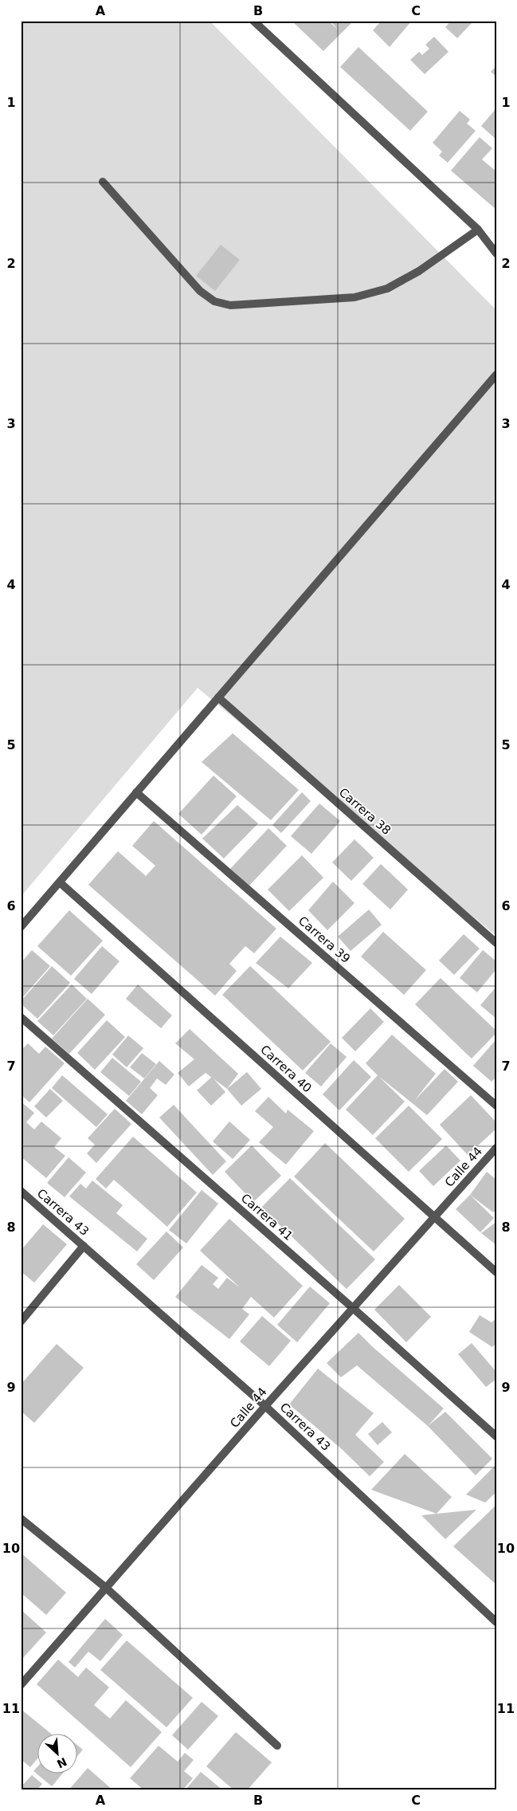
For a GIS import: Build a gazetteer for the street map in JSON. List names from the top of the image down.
{
  "streets": {
    "street": [
      "Carrera 38",
      "Carrera 39",
      "Carrera 40",
      "Calle 44",
      "Carrera 43",
      "Carrera 41"
    ]
  },
  "crossings": [
    ["Carrera 40", "Calle 44"],
    ["Calle 44", "Carrera 43"],
    ["Calle 44", "Carrera 41"]
  ],
  "north": "bottom right",
  "grid": {
    "columns": ["A", "B", "C"],
    "rows": [
      "1",
      "2",
      "3",
      "4",
      "5",
      "6",
      "7",
      "8",
      "9",
      "10",
      "11"
    ]
  }
}
